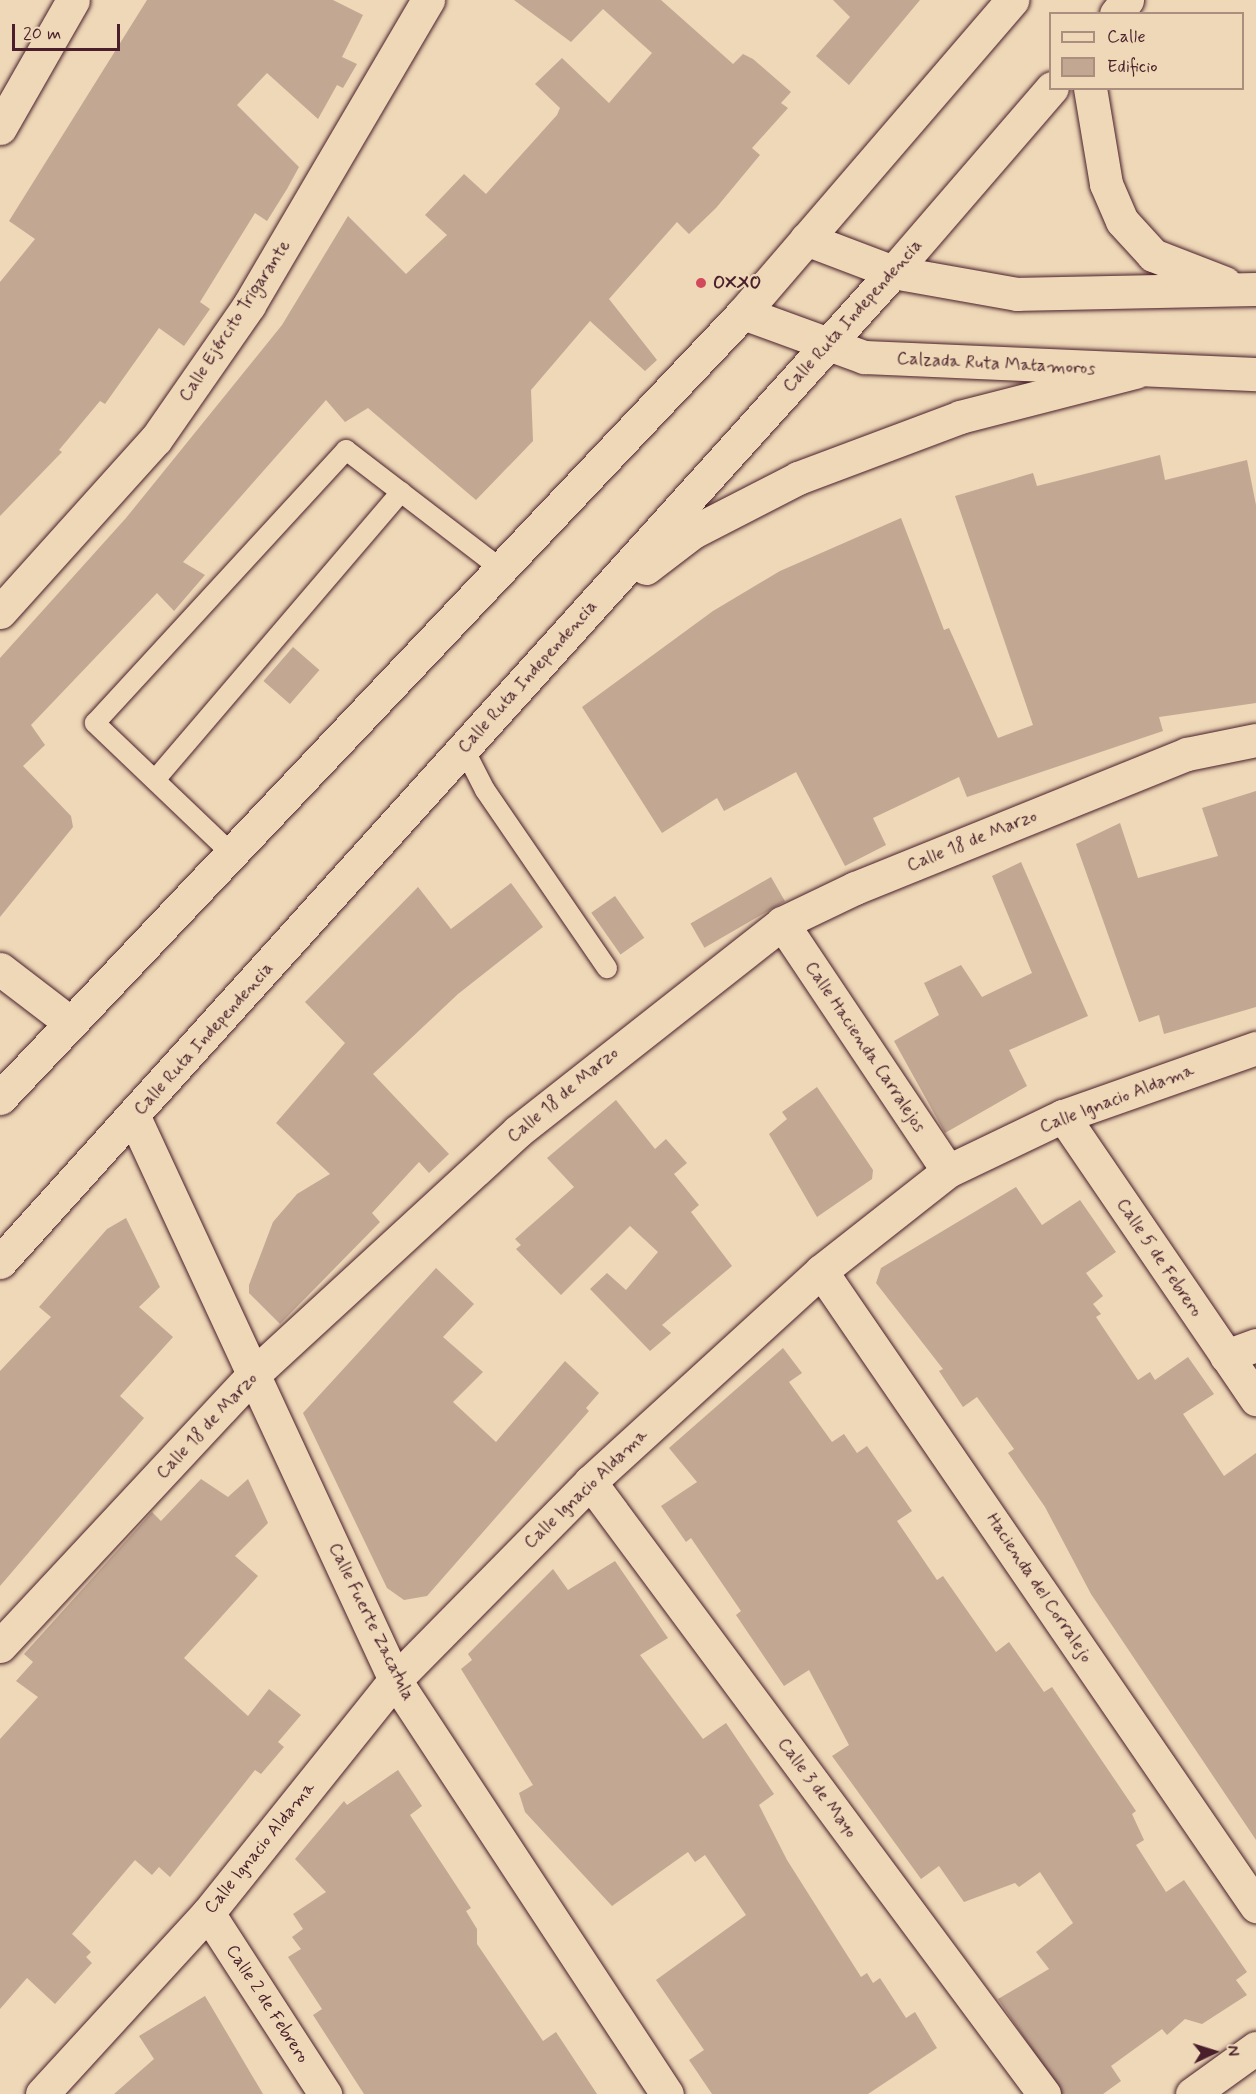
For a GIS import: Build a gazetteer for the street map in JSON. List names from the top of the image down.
{
  "streets": {
    "street": [
      "Calle Ruta Independencia",
      "Calle Ejército Trigarante",
      "Calzada Ruta Matamoros",
      "Calle 18 de Marzo",
      "Calle Hacienda Carralejos",
      "Calle Ignacio Aldama",
      "Calle 5 de Febrero",
      "Hacienda del Corralejo",
      "Calle Fuerte Zacatula",
      "Calle 3 de Mayo",
      "Calle 2 de Febrero"
    ]
  },
  "crossings": [
    ["Calle Ruta Independencia", "Calzada Ruta Matamoros"],
    ["Calle Ruta Independencia", "Calle Fuerte Zacatula"],
    ["Calle 18 de Marzo", "Calle Hacienda Carralejos"],
    ["Calle 18 de Marzo", "Calle Fuerte Zacatula"],
    ["Calle Hacienda Carralejos", "Calle Ignacio Aldama"],
    ["Calle Ignacio Aldama", "Calle 5 de Febrero"],
    ["Calle Ignacio Aldama", "Hacienda del Corralejo"],
    ["Calle Ignacio Aldama", "Calle Fuerte Zacatula"],
    ["Calle Ignacio Aldama", "Calle 3 de Mayo"],
    ["Calle Ignacio Aldama", "Calle 2 de Febrero"]
  ],
  "places": ["OXXO"],
  "legend": ["Calle", "Edificio"],
  "scale_bar": "20 m",
  "north": "right"
}
